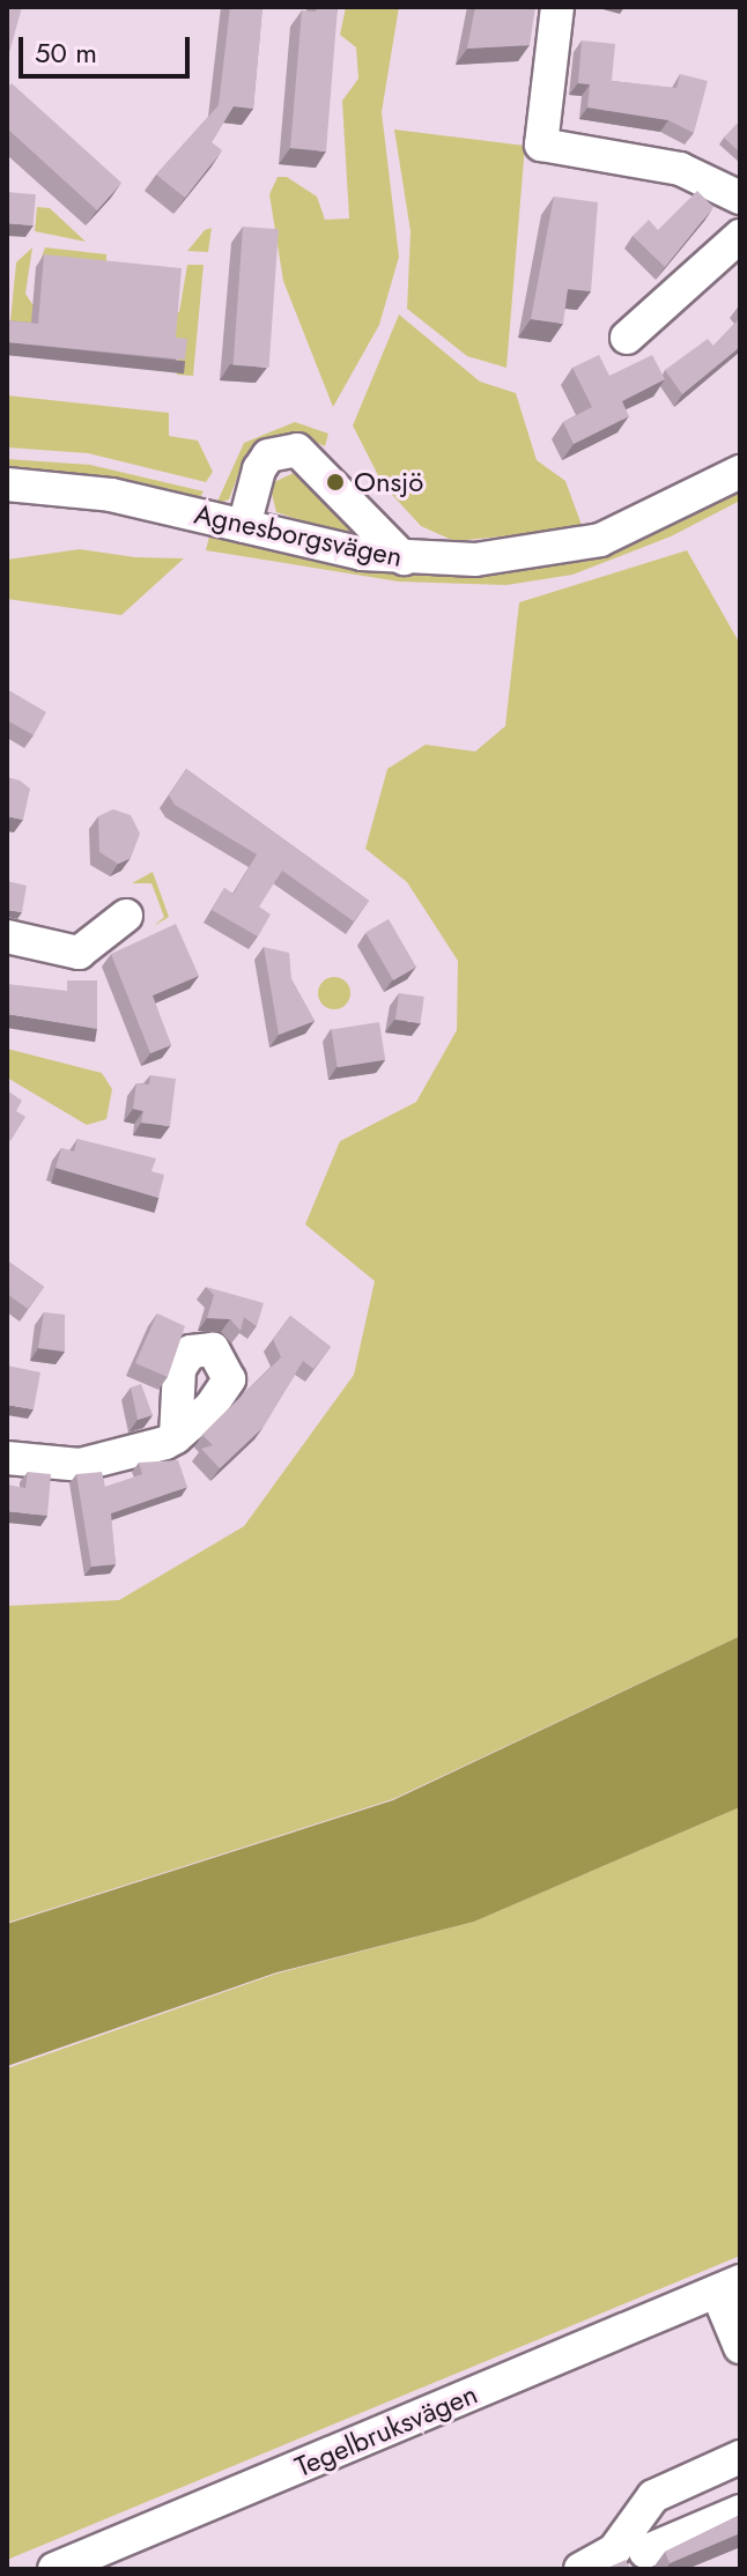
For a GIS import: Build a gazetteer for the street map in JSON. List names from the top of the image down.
{
  "streets": {
    "street": ["Agnesborgsvägen", "Tegelbruksvägen"]
  },
  "places": ["Onsjö"],
  "scale_bar": "50 m"
}
